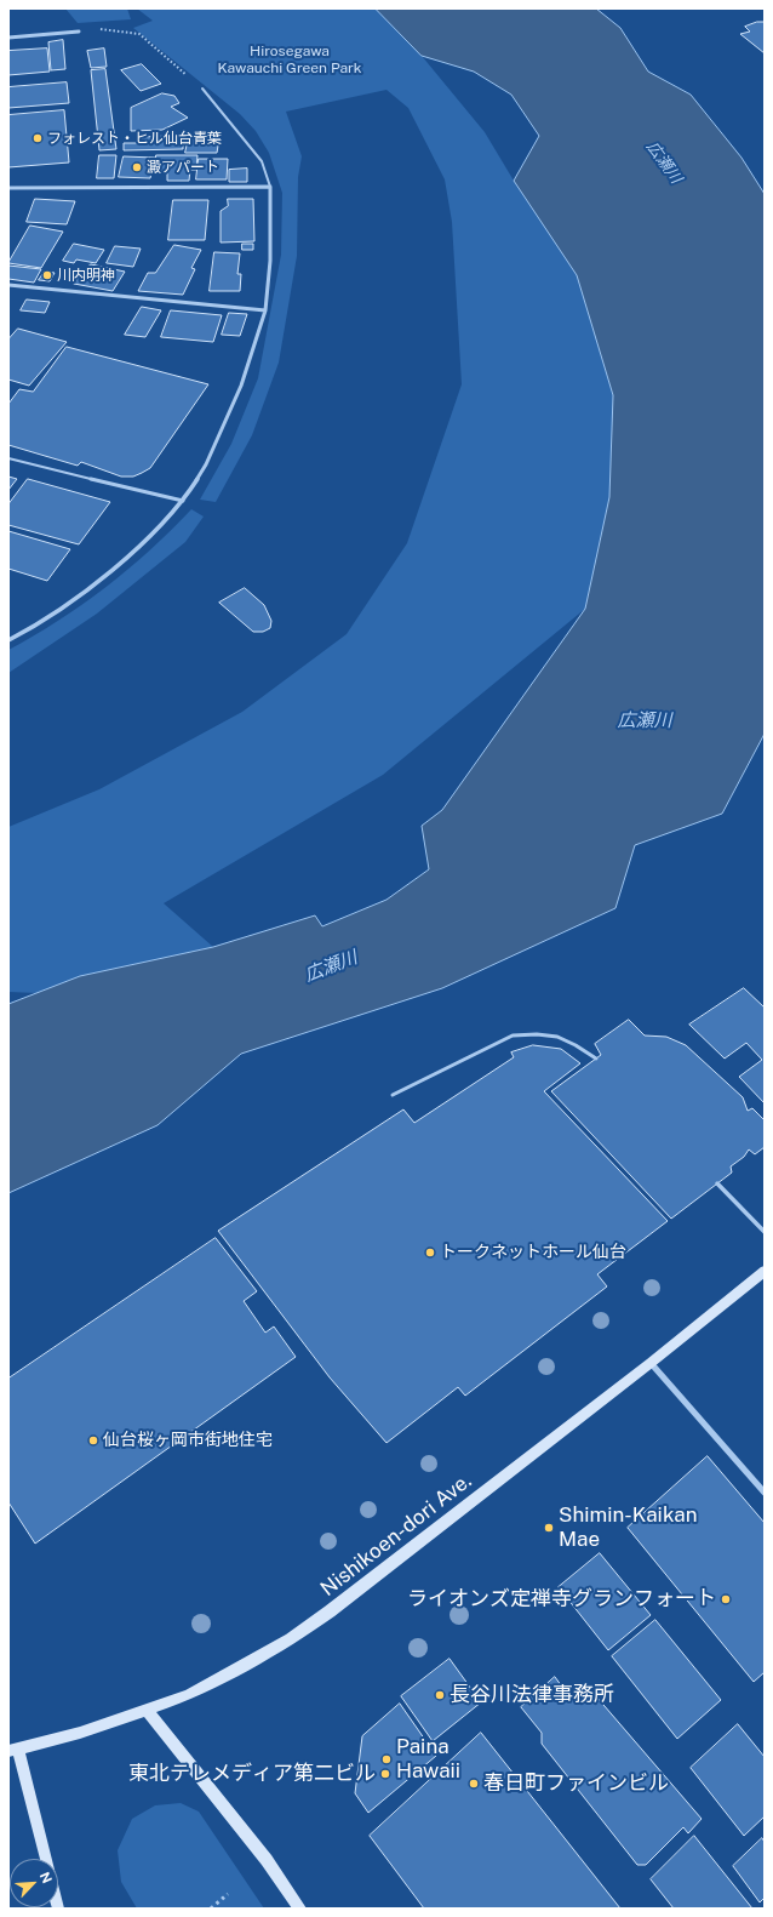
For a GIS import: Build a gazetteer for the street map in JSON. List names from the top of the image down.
{
  "streets": {
    "street": ["Nishikoen-dori Ave."]
  },
  "water": ["広瀬川"],
  "parks": ["Hirosegawa Kawauchi Green Park"],
  "places": [
    "フォレスト・ヒル仙台青葉",
    "澱アパート",
    "川内明神",
    "トークネットホール仙台",
    "仙台桜ヶ岡市街地住宅",
    "Shimin-Kaikan Mae",
    "ライオンズ定禅寺グランフォート",
    "長谷川法律事務所",
    "Paina Hawaii",
    "東北テレメディア第二ビル",
    "春日町ファインビル"
  ],
  "north": "top right"
}
